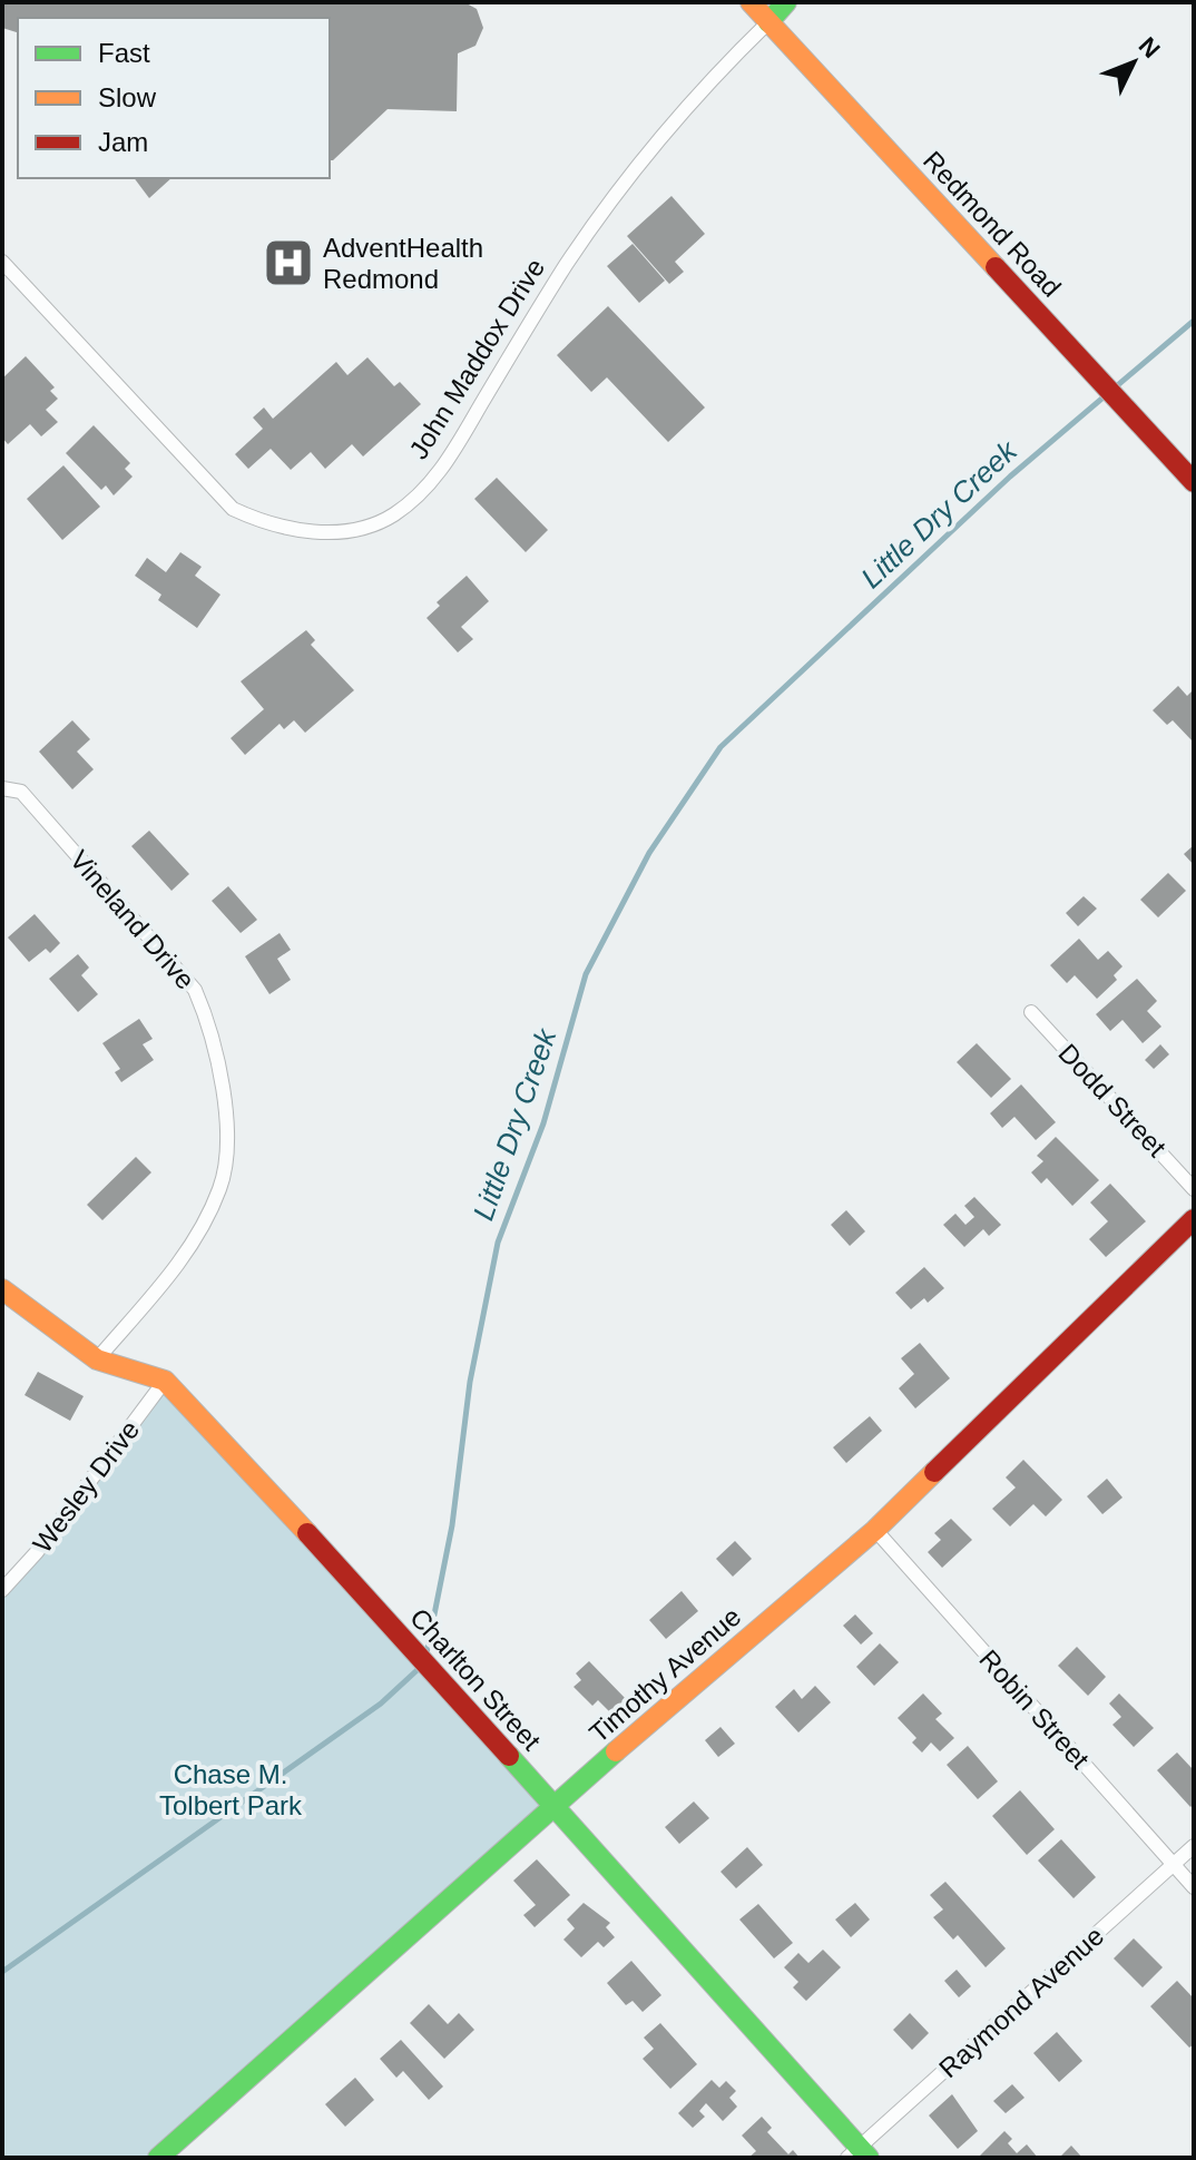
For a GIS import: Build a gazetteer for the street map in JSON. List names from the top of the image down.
{
  "streets": {
    "street": [
      "Redmond Road",
      "John Maddox Drive",
      "Vineland Drive",
      "Dodd Street",
      "Wesley Drive",
      "Timothy Avenue",
      "Charlton Street",
      "Robin Street",
      "Raymond Avenue"
    ]
  },
  "crossings": [
    ["Redmond Road", "John Maddox Drive"],
    ["Wesley Drive", "Charlton Street"],
    ["Timothy Avenue", "Charlton Street"],
    ["Timothy Avenue", "Robin Street"],
    ["Charlton Street", "Raymond Avenue"],
    ["Robin Street", "Raymond Avenue"]
  ],
  "water": ["Little Dry Creek"],
  "parks": ["Chase M. Tolbert Park"],
  "places": {
    "hospital": ["AdventHealth Redmond"]
  },
  "legend": ["Fast", "Slow", "Jam"],
  "north": "top right"
}
